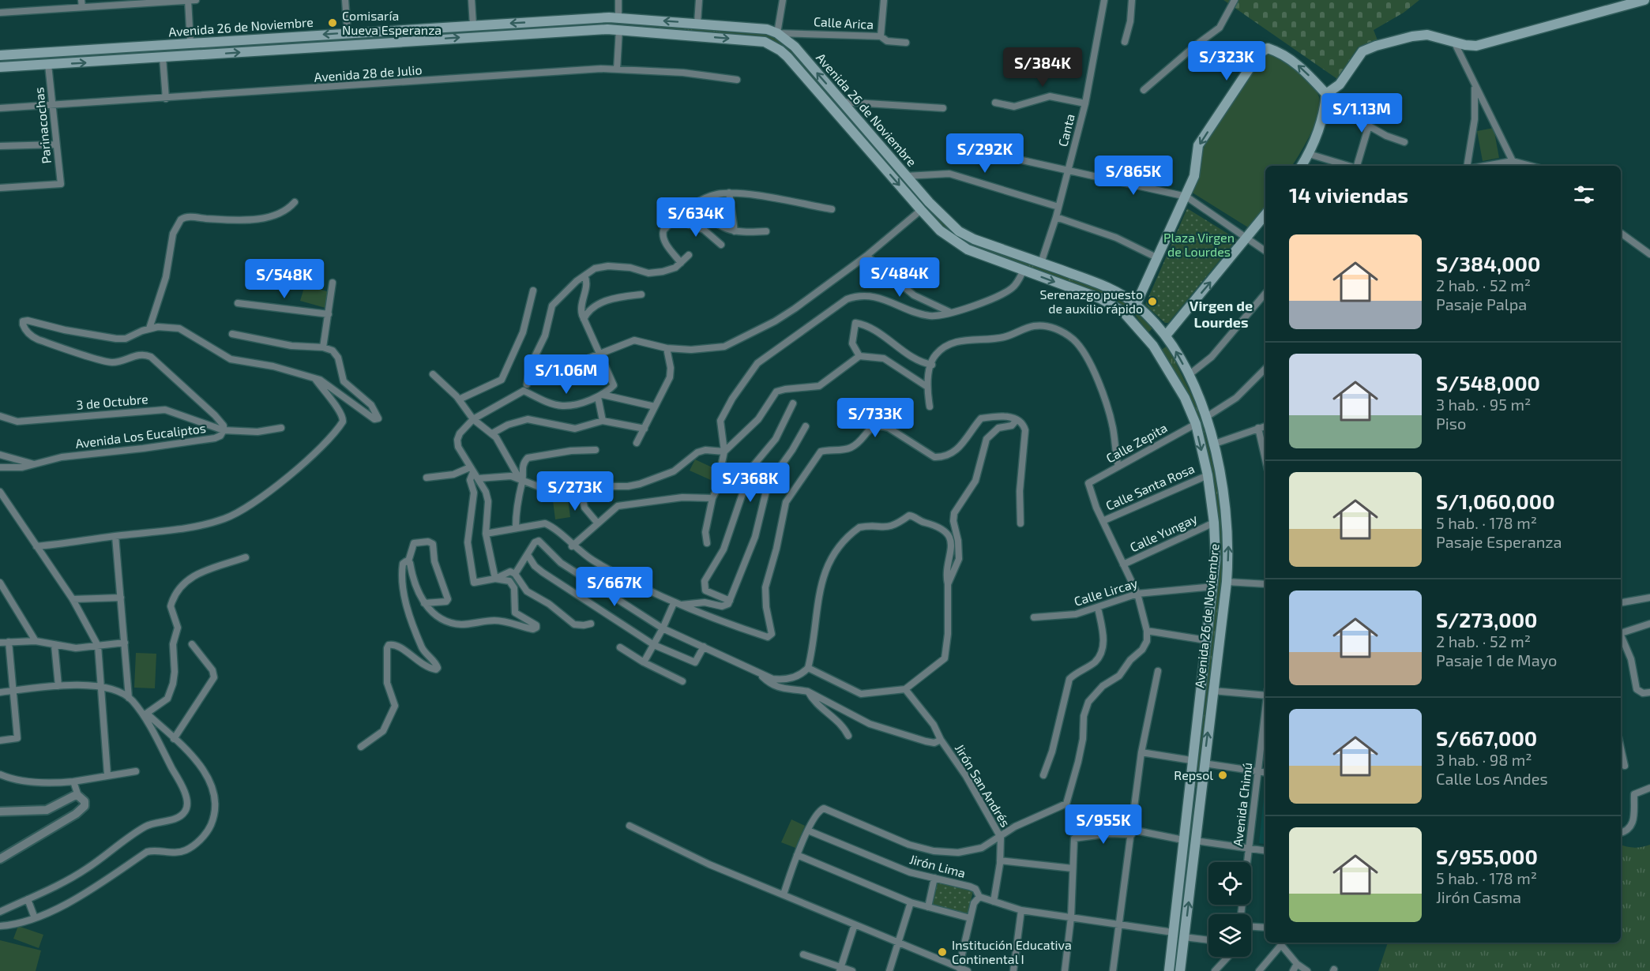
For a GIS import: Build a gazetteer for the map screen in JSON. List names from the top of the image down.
{
  "streets": {
    "main road": ["Avenida 26 de Noviembre"],
    "street": [
      "Calle Arica",
      "Avenida 28 de Julio",
      "Parinacochas",
      "Canta",
      "3 de Octubre",
      "Avenida Los Eucaliptos",
      "Calle Zepita",
      "Calle Santa Rosa",
      "Calle Yungay",
      "Calle Lircay",
      "Jirón San Andrés",
      "Avenida Chimú",
      "Jirón Lima"
    ]
  },
  "crossings": [
    ["Calle Arica", "Avenida 26 de Noviembre"],
    ["Avenida 26 de Noviembre", "Parinacochas"],
    ["Avenida 26 de Noviembre", "Canta"],
    ["Avenida 26 de Noviembre", "Calle Zepita"],
    ["Avenida 26 de Noviembre", "Calle Santa Rosa"],
    ["Avenida 26 de Noviembre", "Calle Yungay"],
    ["Avenida 26 de Noviembre", "Calle Lircay"],
    ["Avenida 26 de Noviembre", "Jirón Lima"],
    ["Avenida 28 de Julio", "Parinacochas"],
    ["3 de Octubre", "Avenida Los Eucaliptos"],
    ["Calle Zepita", "Calle Santa Rosa"],
    ["Jirón San Andrés", "Jirón Lima"]
  ],
  "districts": ["Virgen de Lourdes"],
  "parks": ["Plaza Virgen de Lourdes"],
  "places": [
    "Comisaría Nueva Esperanza",
    "Serenazgo puesto de auxilio rápido",
    "Repsol",
    "Institución Educativa Continental I"
  ],
  "page": {
    "price": [
      "S/323K",
      "S/384K",
      "S/1.13M",
      "S/292K",
      "S/865K",
      "S/634K",
      "S/484K",
      "S/548K",
      "S/1.06M",
      "S/733K",
      "S/368K",
      "S/273K",
      "S/667K",
      "S/955K"
    ],
    "heading": "14 viviendas",
    "list": [
      {
        "name": "S/384,000",
        "note": "2 hab. · 52 m² · Pasaje Palpa"
      },
      {
        "name": "S/548,000",
        "note": "3 hab. · 95 m² · Piso"
      },
      {
        "name": "S/1,060,000",
        "note": "5 hab. · 178 m² · Pasaje Esperanza"
      },
      {
        "name": "S/273,000",
        "note": "2 hab. · 52 m² · Pasaje 1 de Mayo"
      },
      {
        "name": "S/667,000",
        "note": "3 hab. · 98 m² · Calle Los Andes"
      },
      {
        "name": "S/955,000",
        "note": "5 hab. · 178 m² · Jirón Casma"
      }
    ]
  }
}
